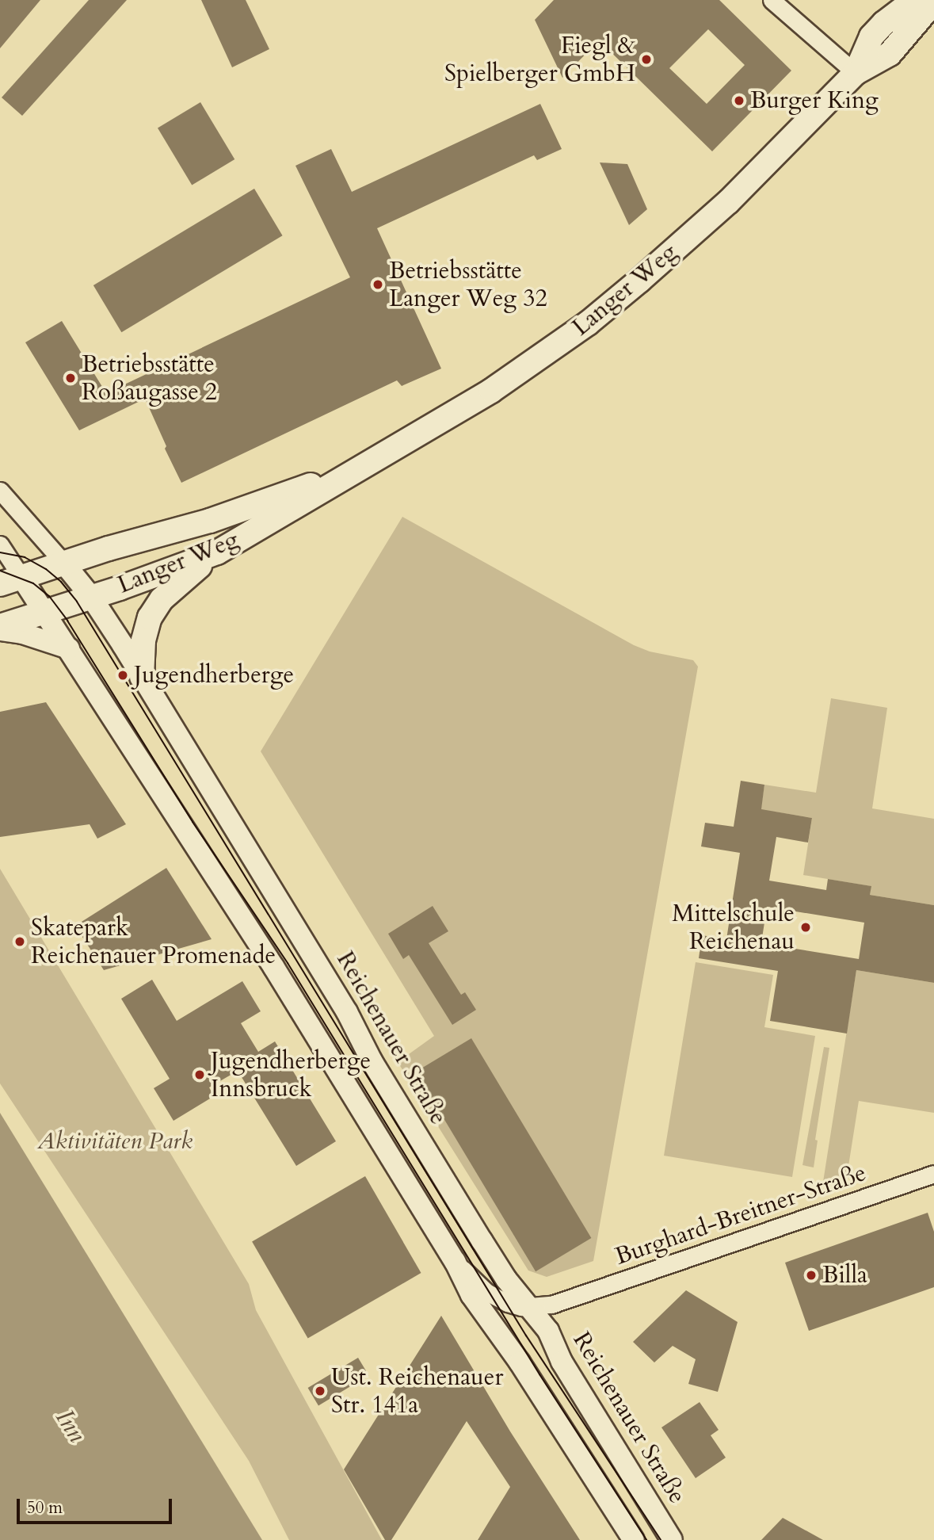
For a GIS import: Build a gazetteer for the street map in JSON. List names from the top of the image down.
{
  "streets": {
    "main road": ["Langer Weg"],
    "street": ["Reichenauer Straße", "Burghard-Breitner-Straße"]
  },
  "crossings": [
    ["Langer Weg", "Reichenauer Straße"],
    ["Reichenauer Straße", "Burghard-Breitner-Straße"]
  ],
  "water": ["Inn"],
  "parks": ["Aktivitäten Park"],
  "places": [
    "Fiegl & Spielberger GmbH",
    "Burger King",
    "Betriebsstätte Langer Weg 32",
    "Betriebsstätte Roßaugasse 2",
    "Jugendherberge",
    "Mittelschule Reichenau",
    "Skatepark Reichenauer Promenade",
    "Jugendherberge Innsbruck",
    "Billa",
    "Ust. Reichenauer Str. 141a"
  ],
  "scale_bar": "50 m"
}
